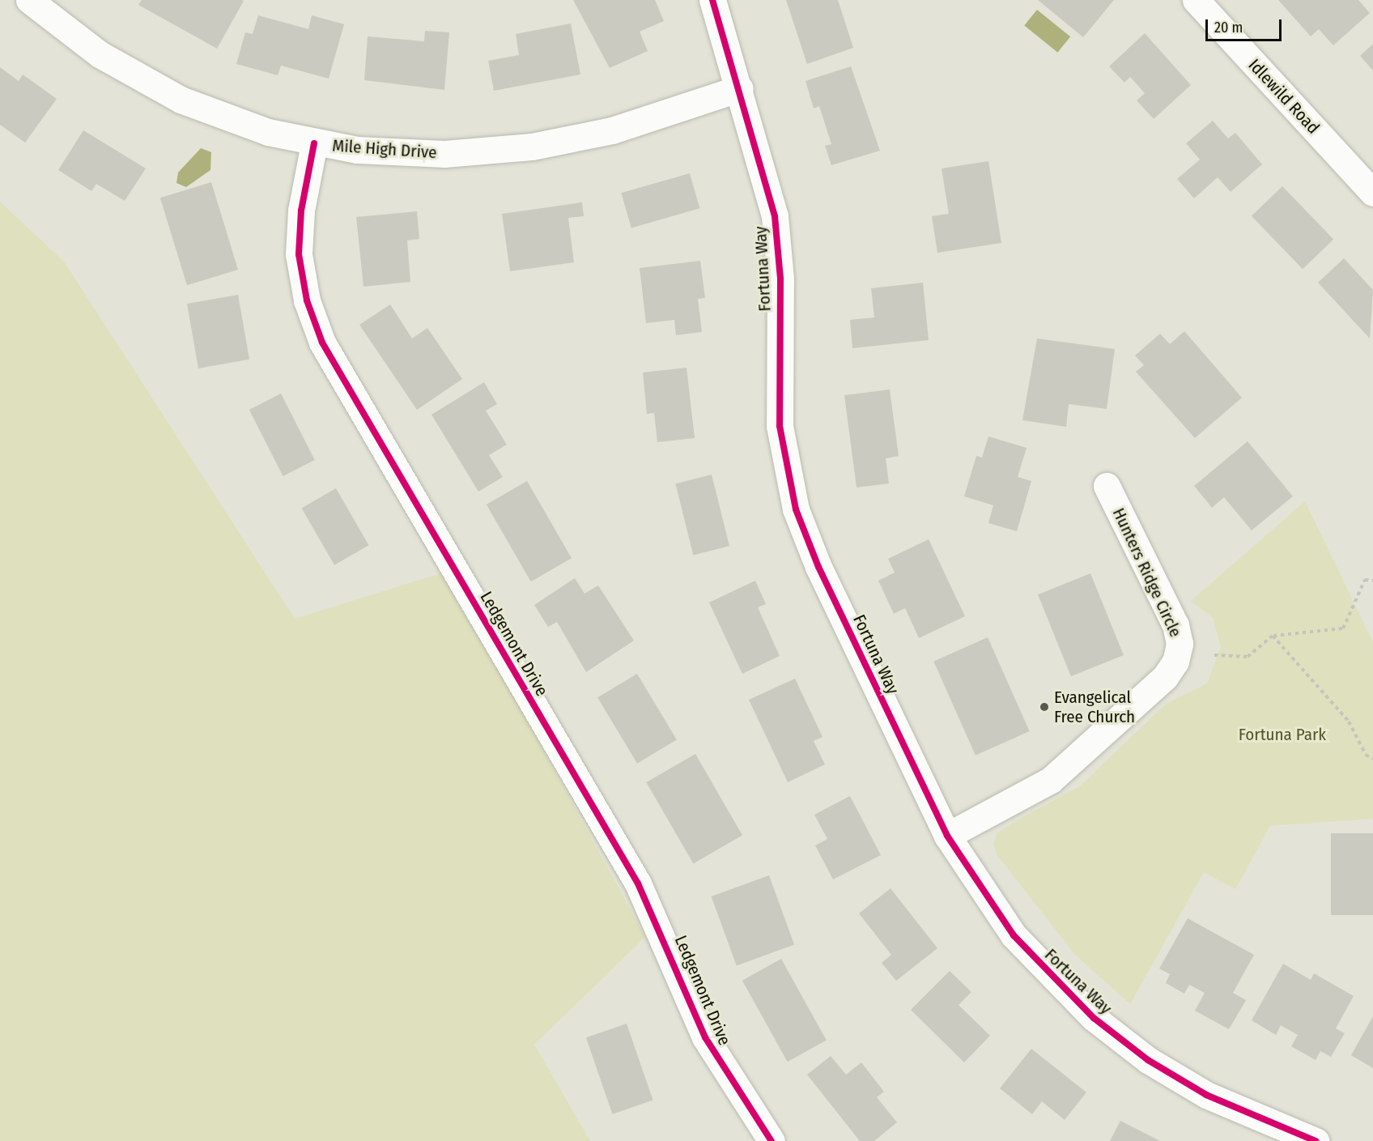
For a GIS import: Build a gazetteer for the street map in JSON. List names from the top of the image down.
{
  "streets": {
    "street": [
      "Idlewild Road",
      "Mile High Drive",
      "Fortuna Way",
      "Hunters Ridge Circle",
      "Ledgemont Drive"
    ]
  },
  "crossings": [
    ["Mile High Drive", "Fortuna Way"],
    ["Mile High Drive", "Ledgemont Drive"],
    ["Fortuna Way", "Hunters Ridge Circle"]
  ],
  "parks": ["Fortuna Park"],
  "places": ["Evangelical Free Church"],
  "scale_bar": "20 m"
}
